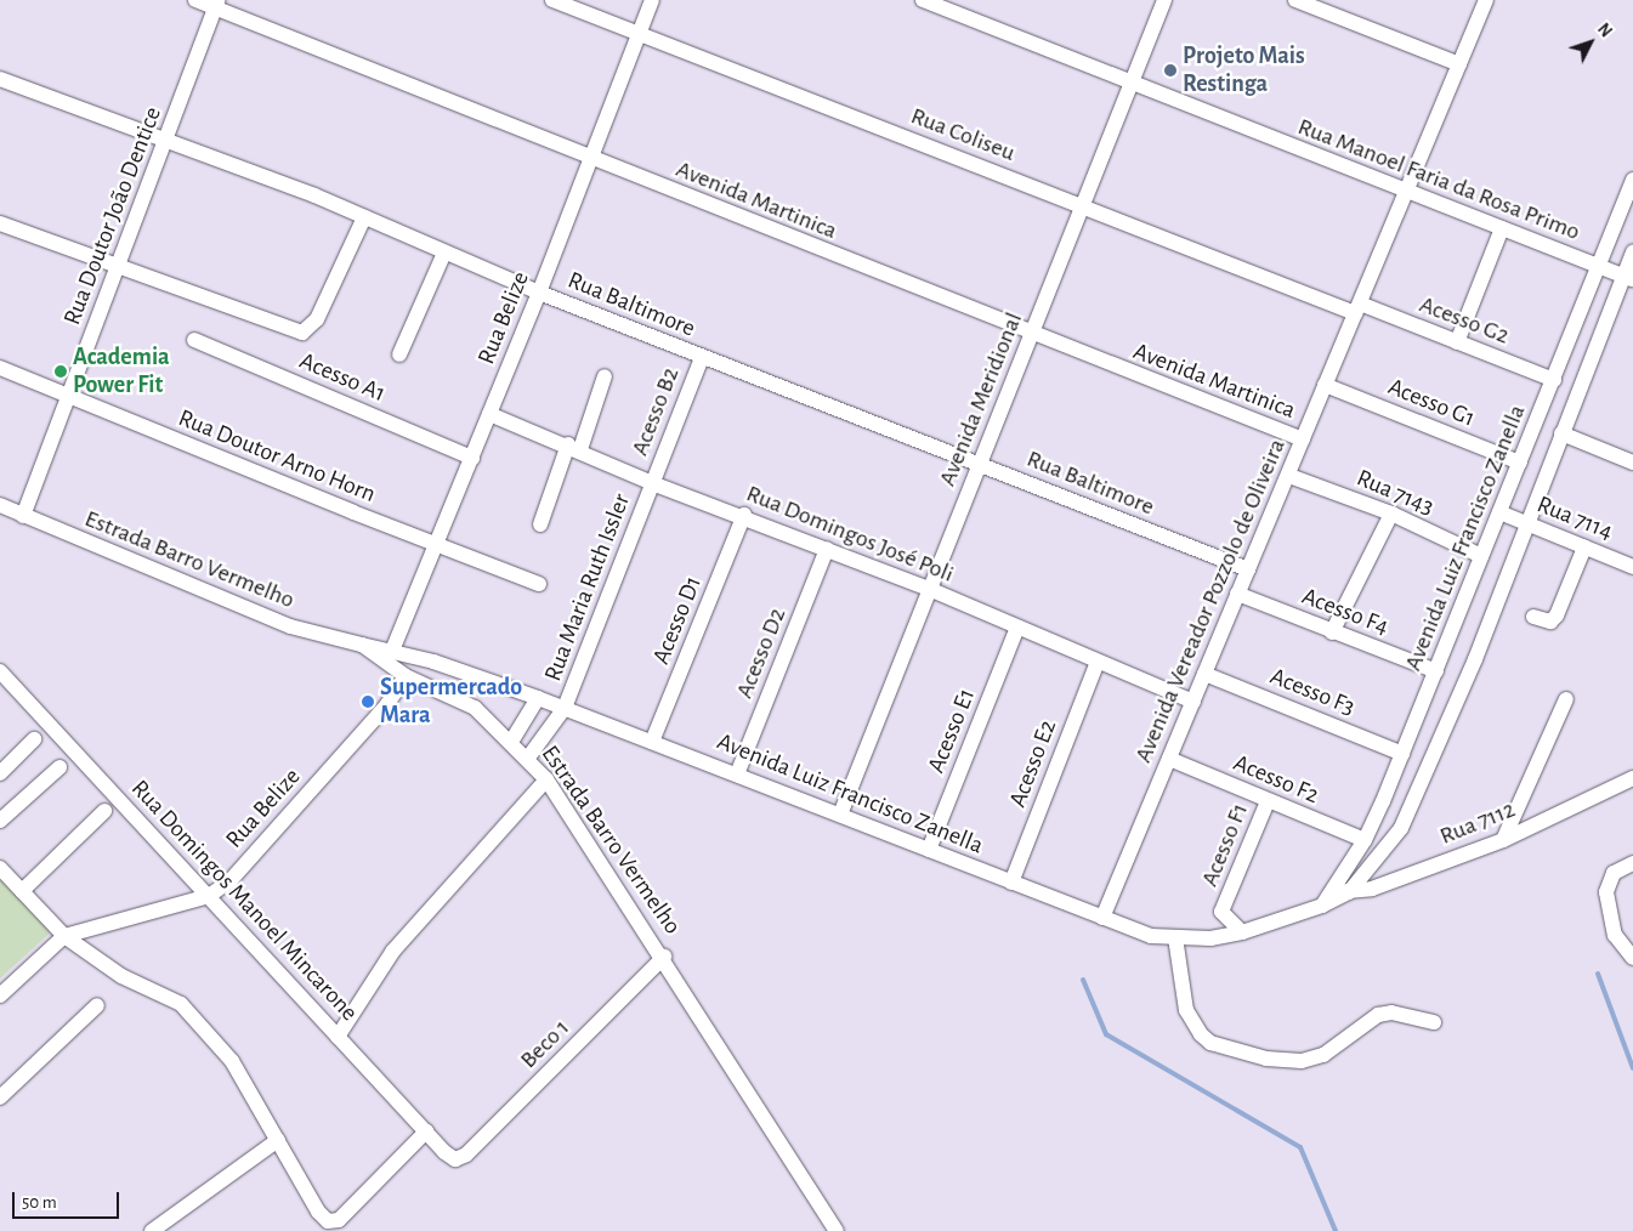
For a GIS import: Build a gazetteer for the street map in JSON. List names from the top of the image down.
{
  "streets": {
    "street": [
      "Rua Coliseu",
      "Rua Manoel Faria da Rosa Primo",
      "Avenida Martinica",
      "Rua Doutor João Dentice",
      "Rua Baltimore",
      "Rua Belize",
      "Acesso G2",
      "Acesso A1",
      "Avenida Meridional",
      "Acesso G1",
      "Acesso B2",
      "Rua Doutor Arno Horn",
      "Rua 7143",
      "Rua 7114",
      "Rua Domingos José Poli",
      "Avenida Luiz Francisco Zanella",
      "Estrada Barro Vermelho",
      "Rua Maria Ruth Issler",
      "Avenida Vereador Pozzolo de Oliveira",
      "Acesso F4",
      "Acesso D1",
      "Acesso D2",
      "Acesso F3",
      "Acesso E1",
      "Acesso E2",
      "Acesso F2",
      "Rua 7112",
      "Acesso F1",
      "Rua Domingos Manoel Mincarone",
      "Beco 1"
    ]
  },
  "crossings": [
    ["Rua Coliseu", "Rua Belize"],
    ["Rua Coliseu", "Acesso G2"],
    ["Rua Coliseu", "Avenida Meridional"],
    ["Rua Coliseu", "Avenida Vereador Pozzolo de Oliveira"],
    ["Rua Manoel Faria da Rosa Primo", "Avenida Meridional"],
    ["Rua Manoel Faria da Rosa Primo", "Avenida Luiz Francisco Zanella"],
    ["Rua Manoel Faria da Rosa Primo", "Avenida Vereador Pozzolo de Oliveira"],
    ["Avenida Martinica", "Rua Doutor João Dentice"],
    ["Avenida Martinica", "Rua Belize"],
    ["Avenida Martinica", "Avenida Meridional"],
    ["Avenida Martinica", "Avenida Vereador Pozzolo de Oliveira"],
    ["Rua Doutor João Dentice", "Rua Baltimore"],
    ["Rua Doutor João Dentice", "Rua Doutor Arno Horn"],
    ["Rua Doutor João Dentice", "Estrada Barro Vermelho"],
    ["Rua Baltimore", "Rua Belize"],
    ["Rua Baltimore", "Avenida Meridional"],
    ["Rua Baltimore", "Acesso B2"],
    ["Rua Baltimore", "Avenida Vereador Pozzolo de Oliveira"],
    ["Rua Belize", "Acesso A1"],
    ["Rua Belize", "Rua Doutor Arno Horn"],
    ["Rua Belize", "Rua Domingos José Poli"],
    ["Rua Belize", "Avenida Luiz Francisco Zanella"],
    ["Rua Belize", "Estrada Barro Vermelho"],
    ["Rua Belize", "Rua Domingos Manoel Mincarone"],
    ["Acesso G2", "Avenida Luiz Francisco Zanella"],
    ["Acesso G2", "Avenida Vereador Pozzolo de Oliveira"],
    ["Avenida Meridional", "Rua Domingos José Poli"],
    ["Avenida Meridional", "Avenida Luiz Francisco Zanella"],
    ["Acesso G1", "Avenida Luiz Francisco Zanella"],
    ["Acesso G1", "Avenida Vereador Pozzolo de Oliveira"],
    ["Acesso B2", "Rua Domingos José Poli"],
    ["Acesso B2", "Rua Maria Ruth Issler"],
    ["Rua 7143", "Avenida Luiz Francisco Zanella"],
    ["Rua 7143", "Avenida Vereador Pozzolo de Oliveira"],
    ["Rua 7114", "Avenida Luiz Francisco Zanella"],
    ["Rua Domingos José Poli", "Rua Maria Ruth Issler"],
    ["Rua Domingos José Poli", "Avenida Vereador Pozzolo de Oliveira"],
    ["Rua Domingos José Poli", "Acesso D1"],
    ["Rua Domingos José Poli", "Acesso D2"],
    ["Rua Domingos José Poli", "Acesso E1"],
    ["Rua Domingos José Poli", "Acesso E2"],
    ["Avenida Luiz Francisco Zanella", "Estrada Barro Vermelho"],
    ["Avenida Luiz Francisco Zanella", "Rua Maria Ruth Issler"],
    ["Avenida Luiz Francisco Zanella", "Avenida Vereador Pozzolo de Oliveira"],
    ["Avenida Luiz Francisco Zanella", "Acesso F4"],
    ["Avenida Luiz Francisco Zanella", "Acesso D1"],
    ["Avenida Luiz Francisco Zanella", "Acesso D2"],
    ["Avenida Luiz Francisco Zanella", "Acesso F3"],
    ["Avenida Luiz Francisco Zanella", "Acesso E1"],
    ["Avenida Luiz Francisco Zanella", "Acesso E2"],
    ["Avenida Luiz Francisco Zanella", "Acesso F2"],
    ["Avenida Luiz Francisco Zanella", "Rua 7112"],
    ["Avenida Luiz Francisco Zanella", "Acesso F1"],
    ["Estrada Barro Vermelho", "Rua Maria Ruth Issler"],
    ["Estrada Barro Vermelho", "Beco 1"],
    ["Avenida Vereador Pozzolo de Oliveira", "Acesso F4"],
    ["Avenida Vereador Pozzolo de Oliveira", "Acesso F3"],
    ["Avenida Vereador Pozzolo de Oliveira", "Acesso F2"],
    ["Acesso F2", "Acesso F1"],
    ["Rua Domingos Manoel Mincarone", "Beco 1"]
  ],
  "places": ["Projeto Mais Restinga", "Academia Power Fit", "Supermercado Mara"],
  "scale_bar": "50 m",
  "north": "top right"
}
